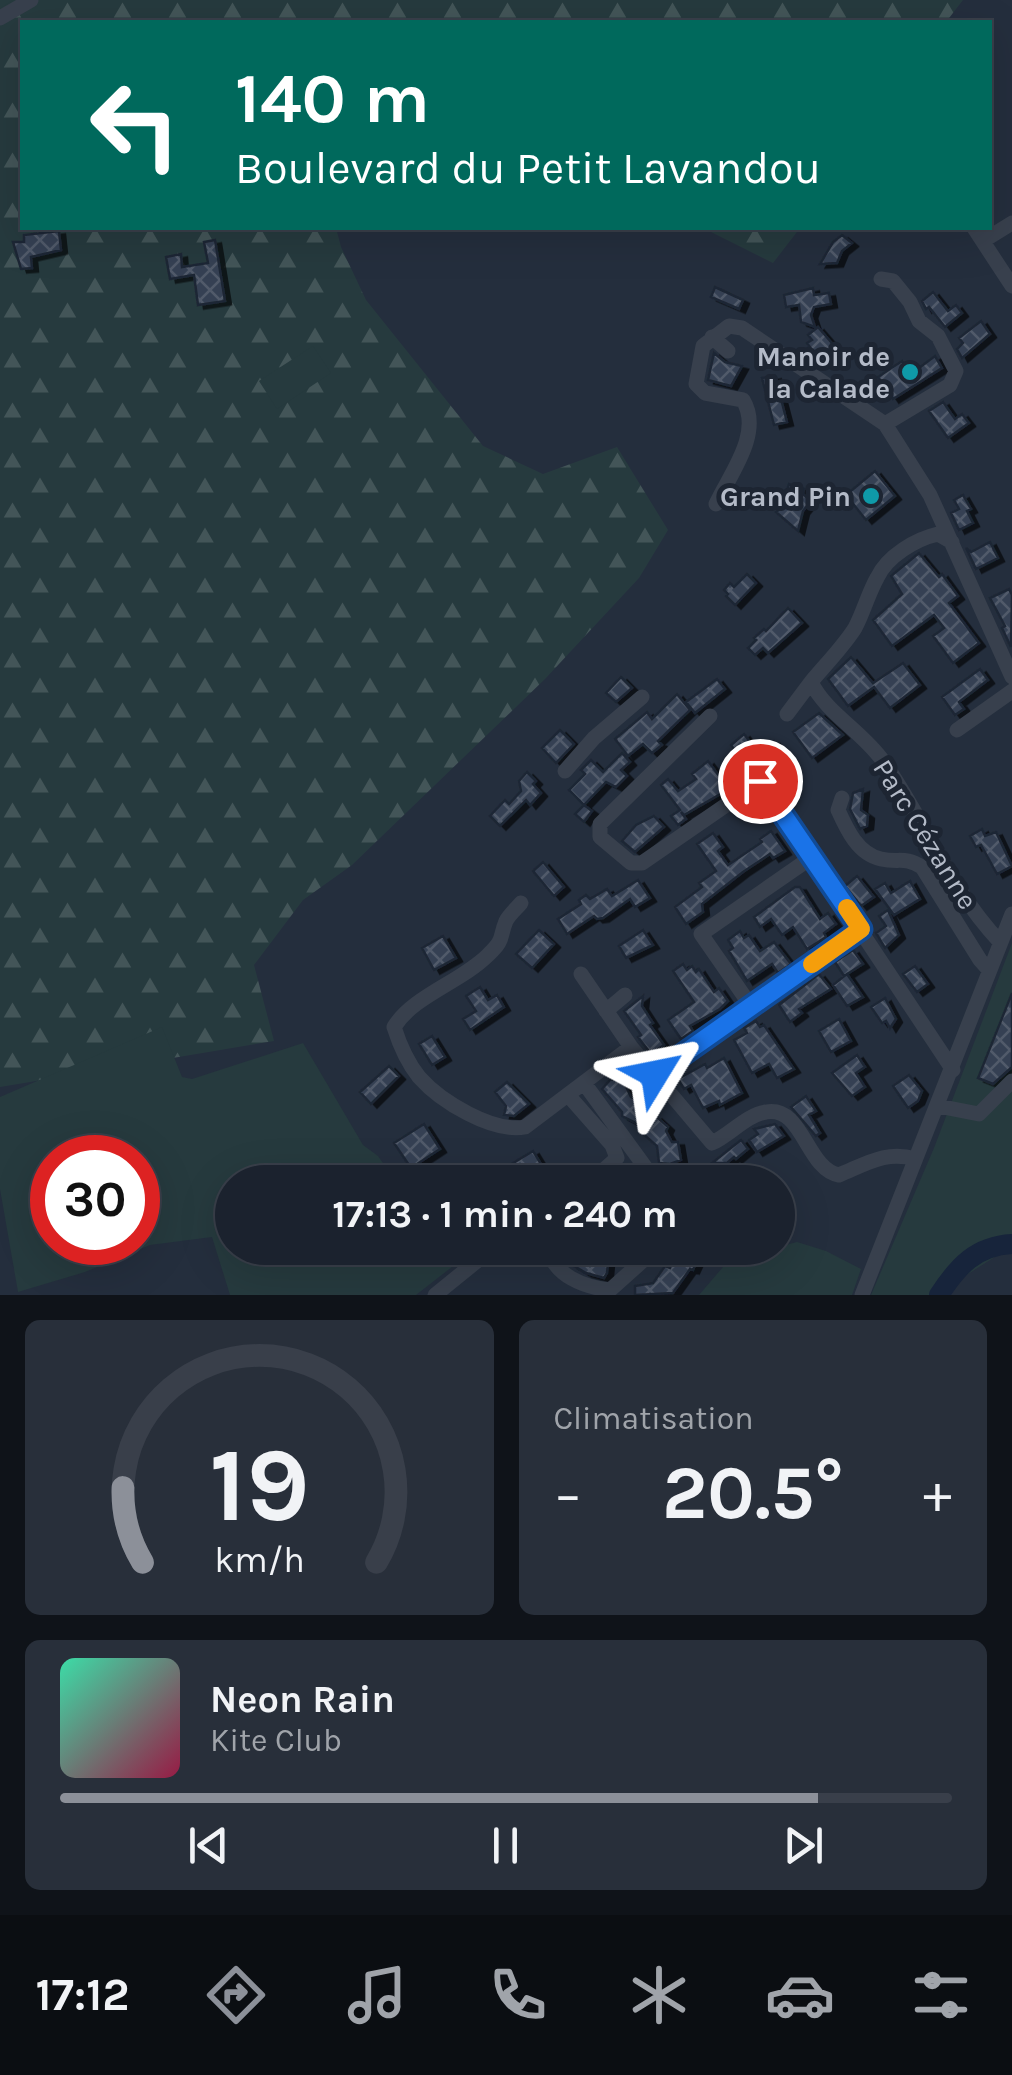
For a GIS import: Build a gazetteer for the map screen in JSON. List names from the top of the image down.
{
  "streets": {
    "street": ["Parc Cézanne"]
  },
  "places": ["Manoir de la Calade", "Grand Pin"],
  "page": {
    "turn": ["140 m", "Boulevard du Petit Lavandou"],
    "limit": "30",
    "trip": "17:13 · 1 min · 240 m",
    "tile": "Climatisation",
    "heat": ["−", "20.5°", "+"],
    "song": ["Neon Rain", "Kite Club"],
    "tabs": "17:12",
    "gauge": ["19", "km/h"]
  }
}
